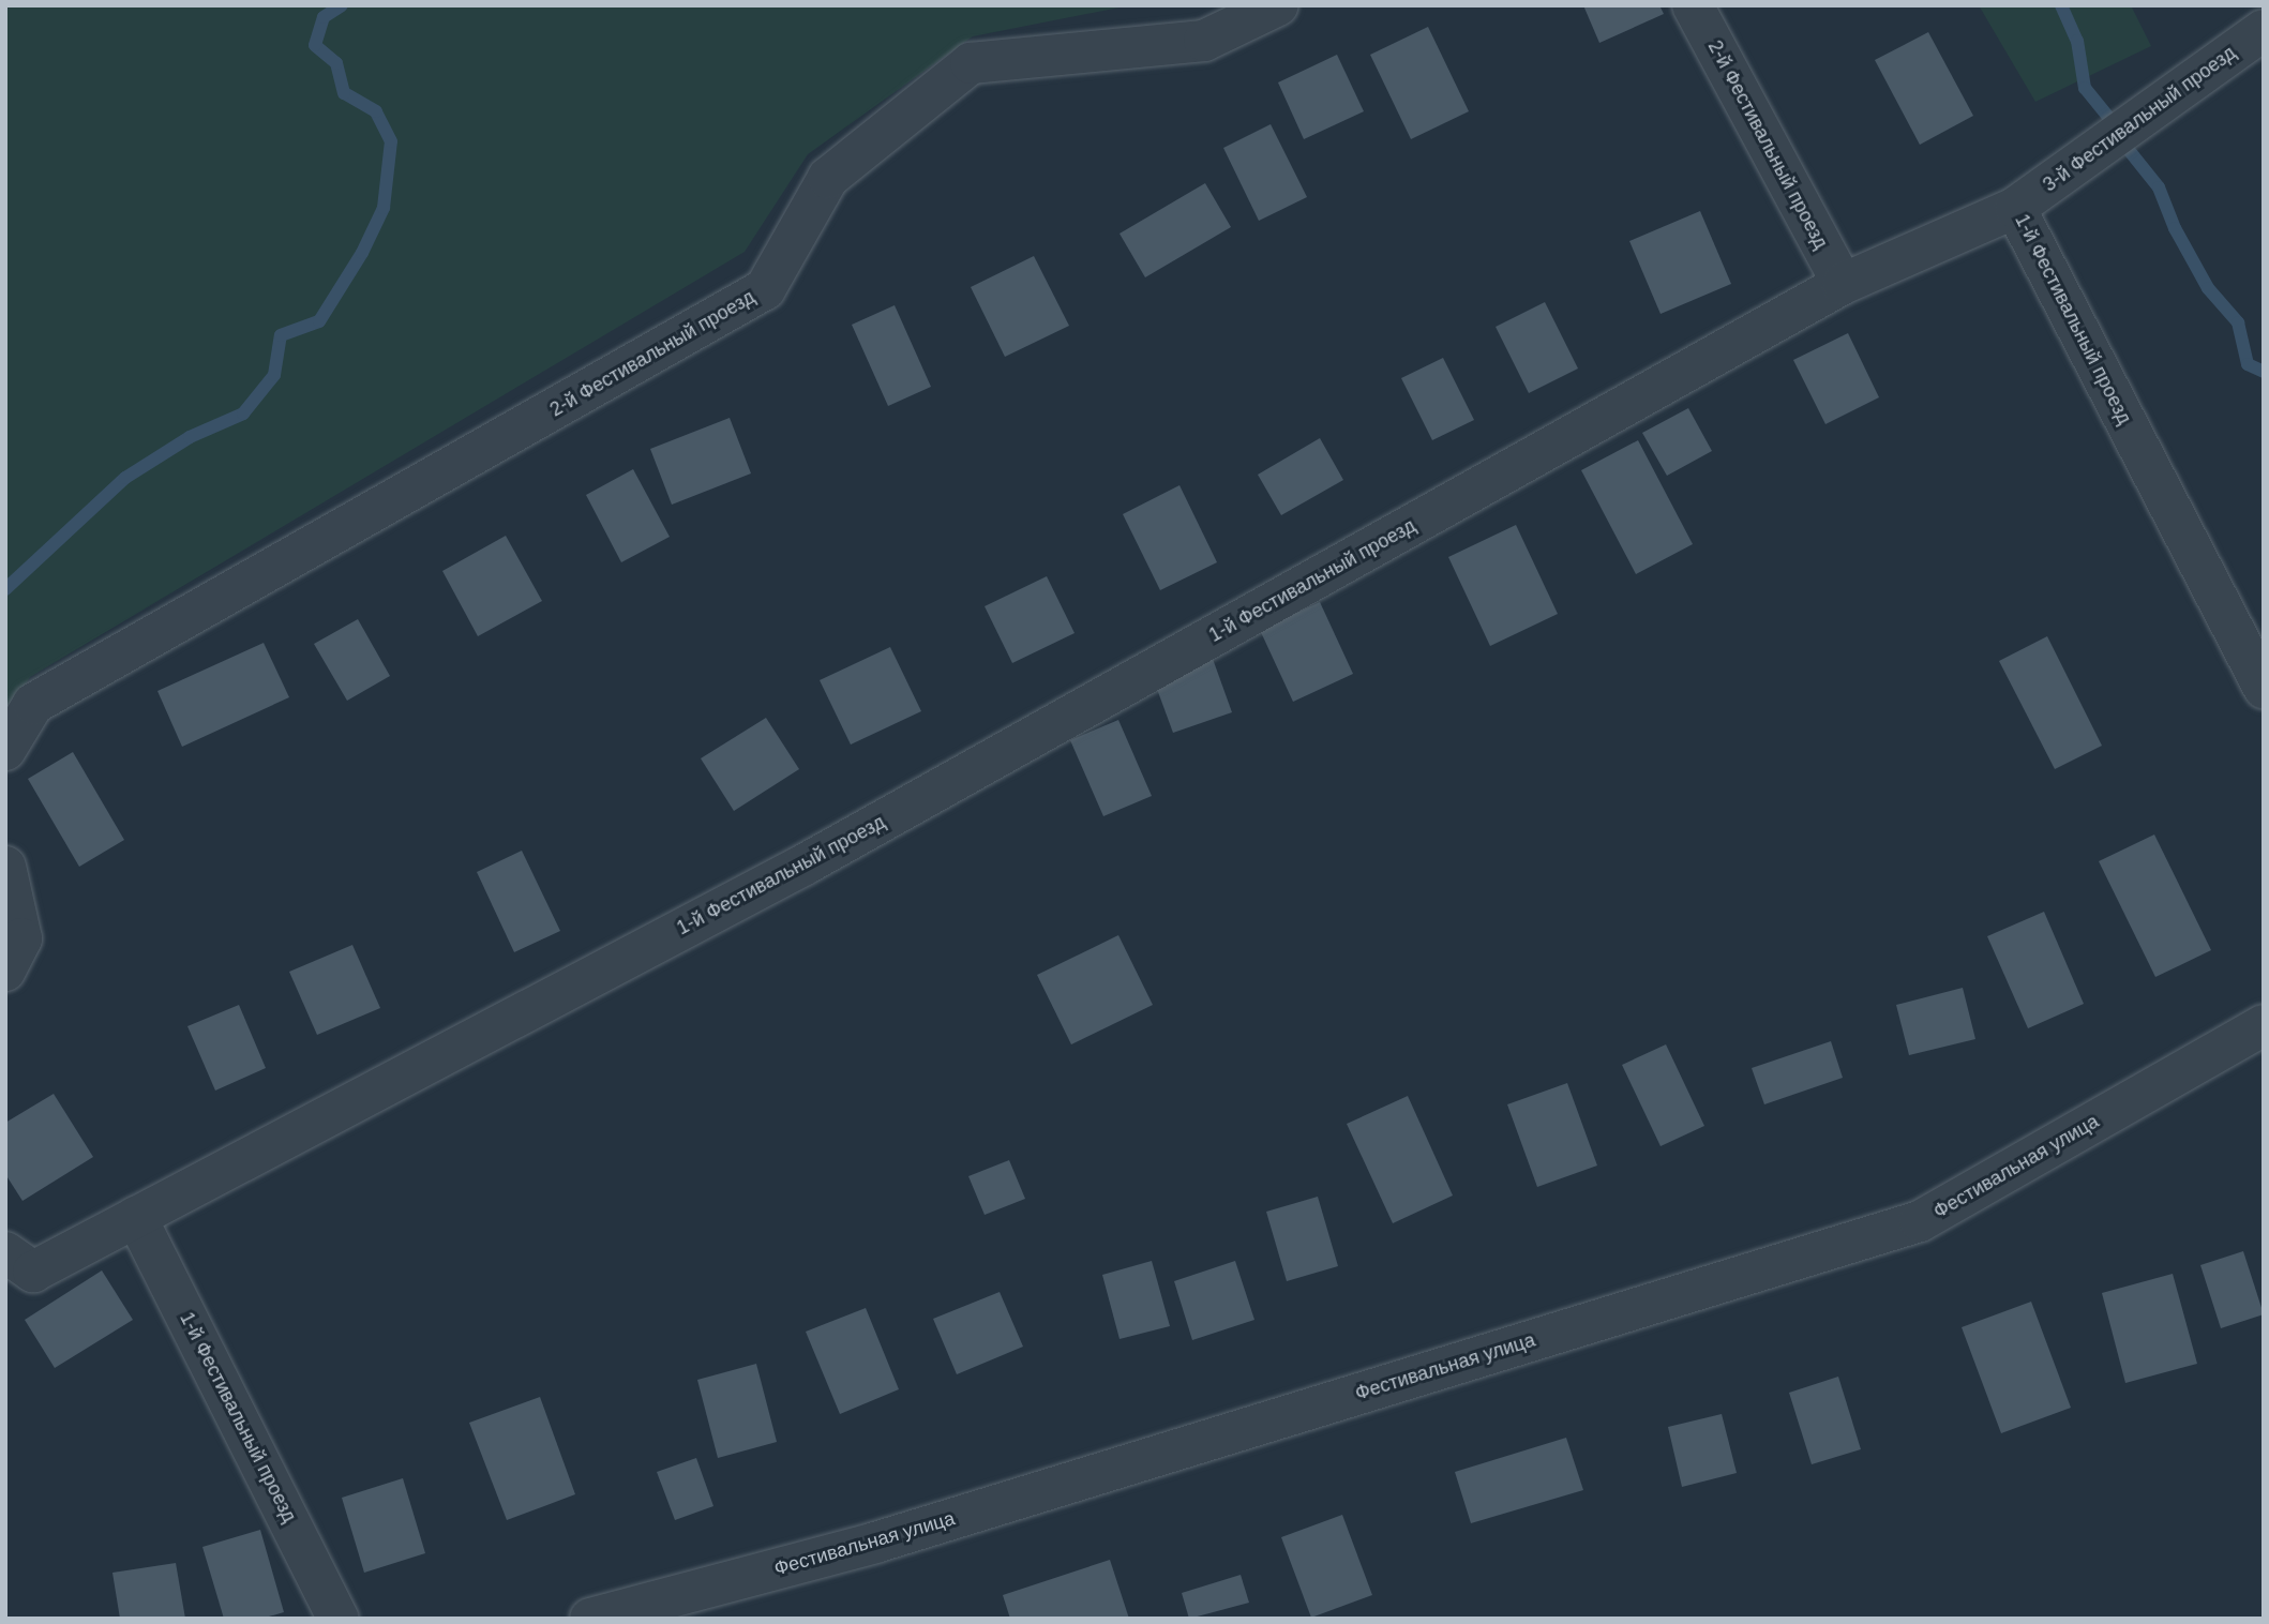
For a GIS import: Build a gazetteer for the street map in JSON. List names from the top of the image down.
{
  "streets": {
    "street": [
      "3-й Фестивальный проезд",
      "2-й Фестивальный проезд",
      "1-й Фестивальный проезд",
      "Фестивальная улица"
    ]
  },
  "crossings": [
    ["3-й Фестивальный проезд", "1-й Фестивальный проезд"],
    ["2-й Фестивальный проезд", "1-й Фестивальный проезд"]
  ]
}
